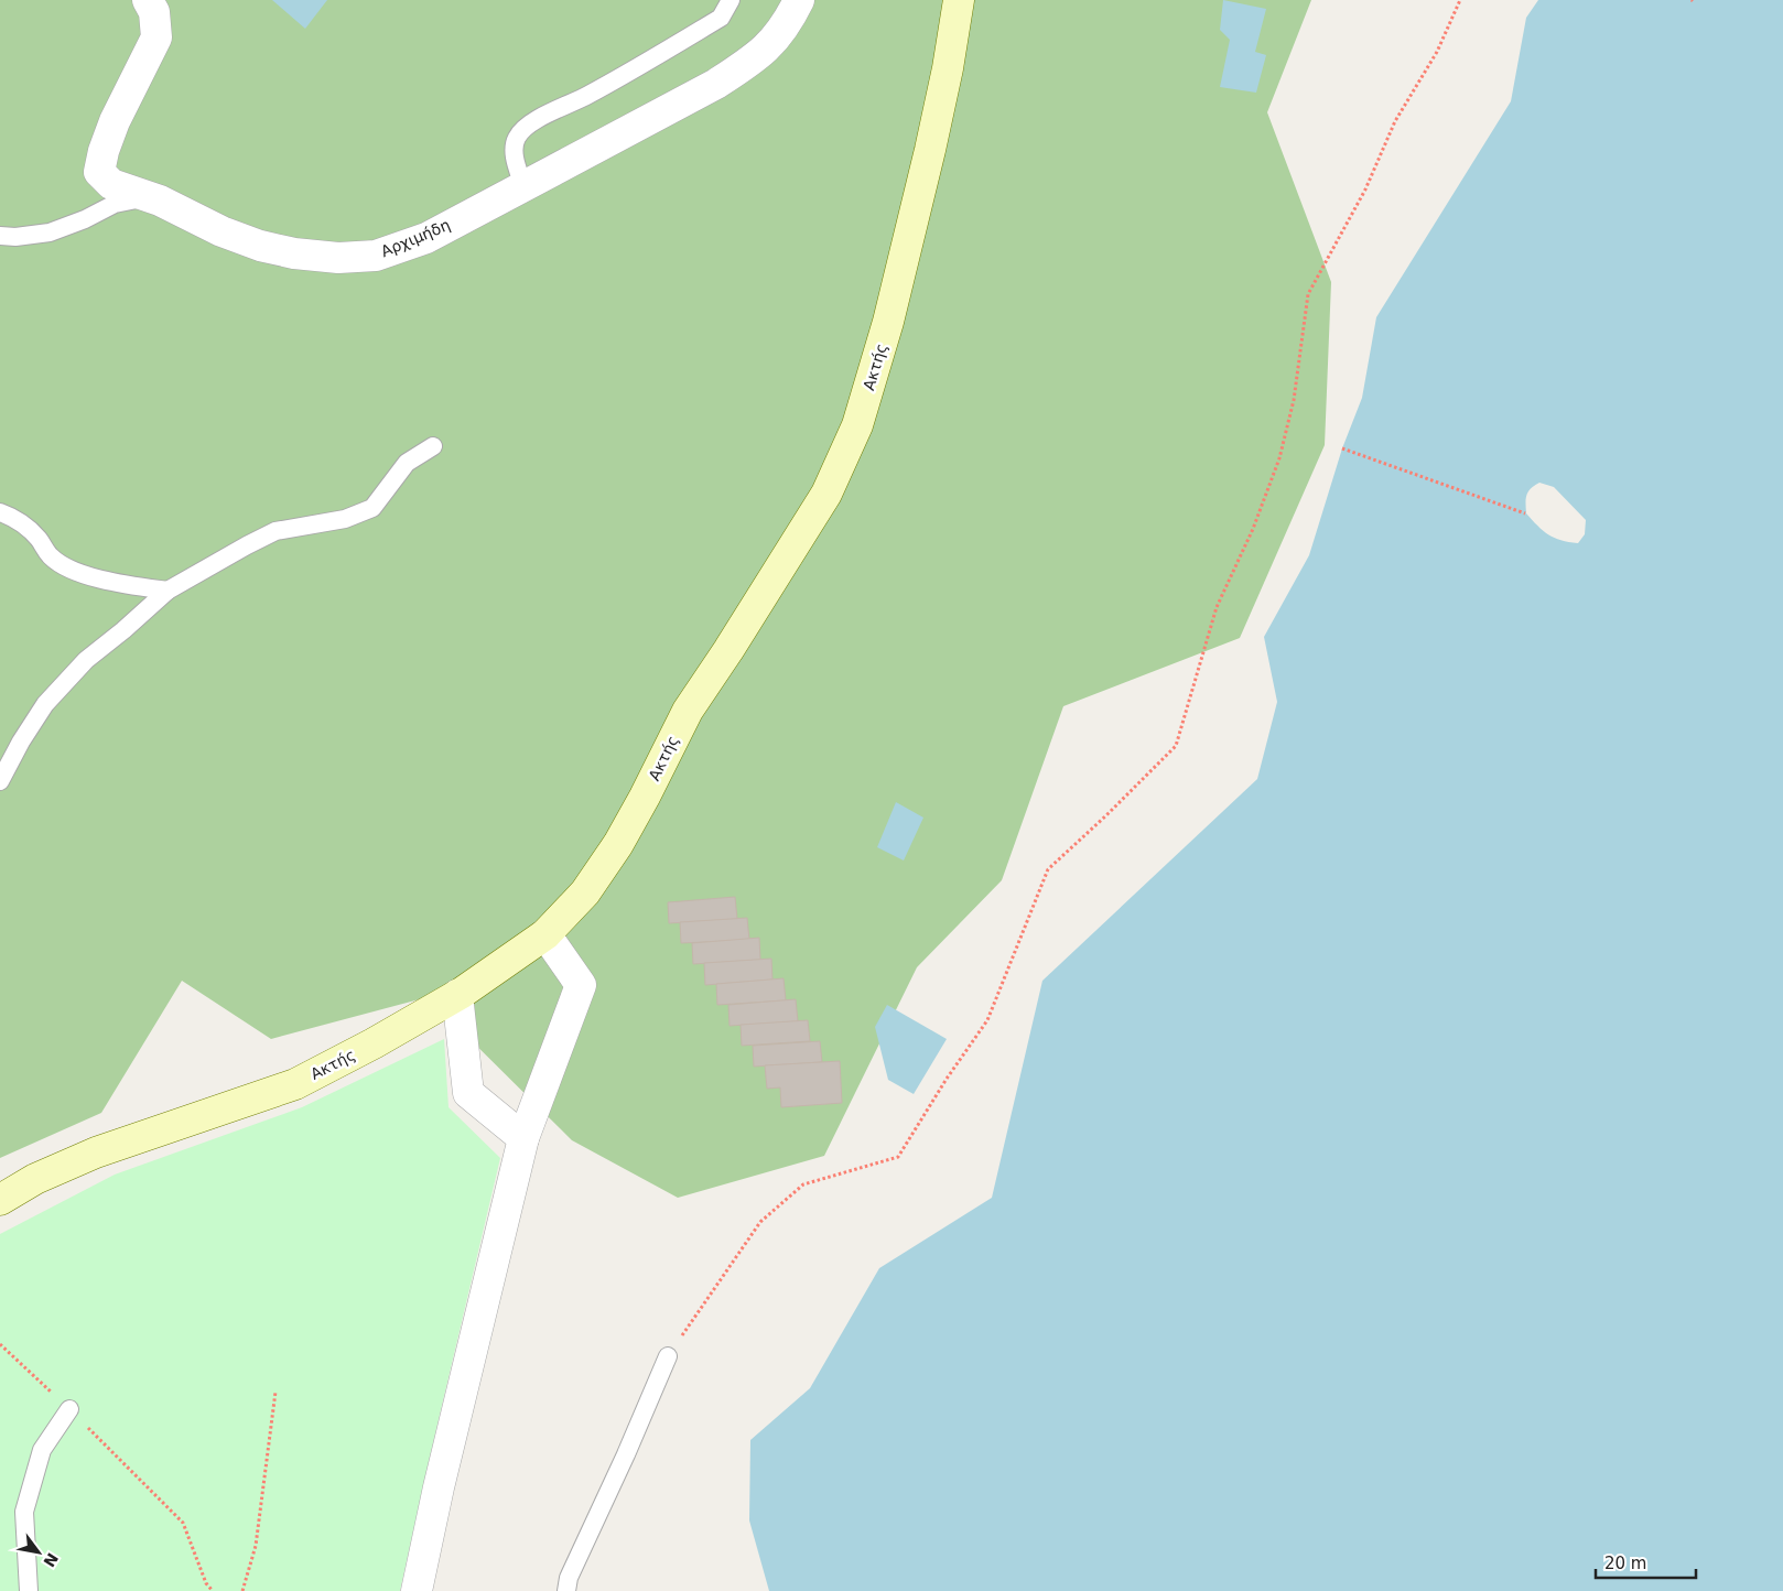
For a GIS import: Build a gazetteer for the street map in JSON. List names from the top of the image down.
{
  "streets": {
    "street": ["Αρχιμήδη", "Ακτής"]
  },
  "scale_bar": "20 m",
  "north": "bottom right"
}
